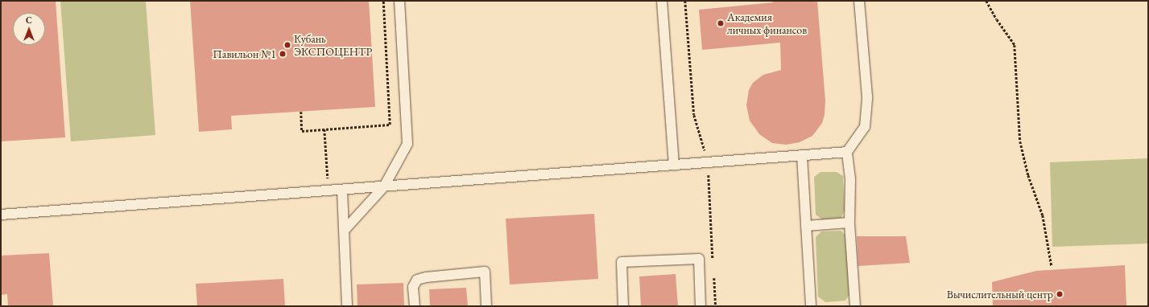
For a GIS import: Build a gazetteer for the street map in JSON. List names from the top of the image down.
{
  "places": [
    "Академия личных финансов",
    "Кубань ЭКСПОЦЕНТР",
    "Павильон №1",
    "Вычислительный центр"
  ],
  "north": "top"
}
